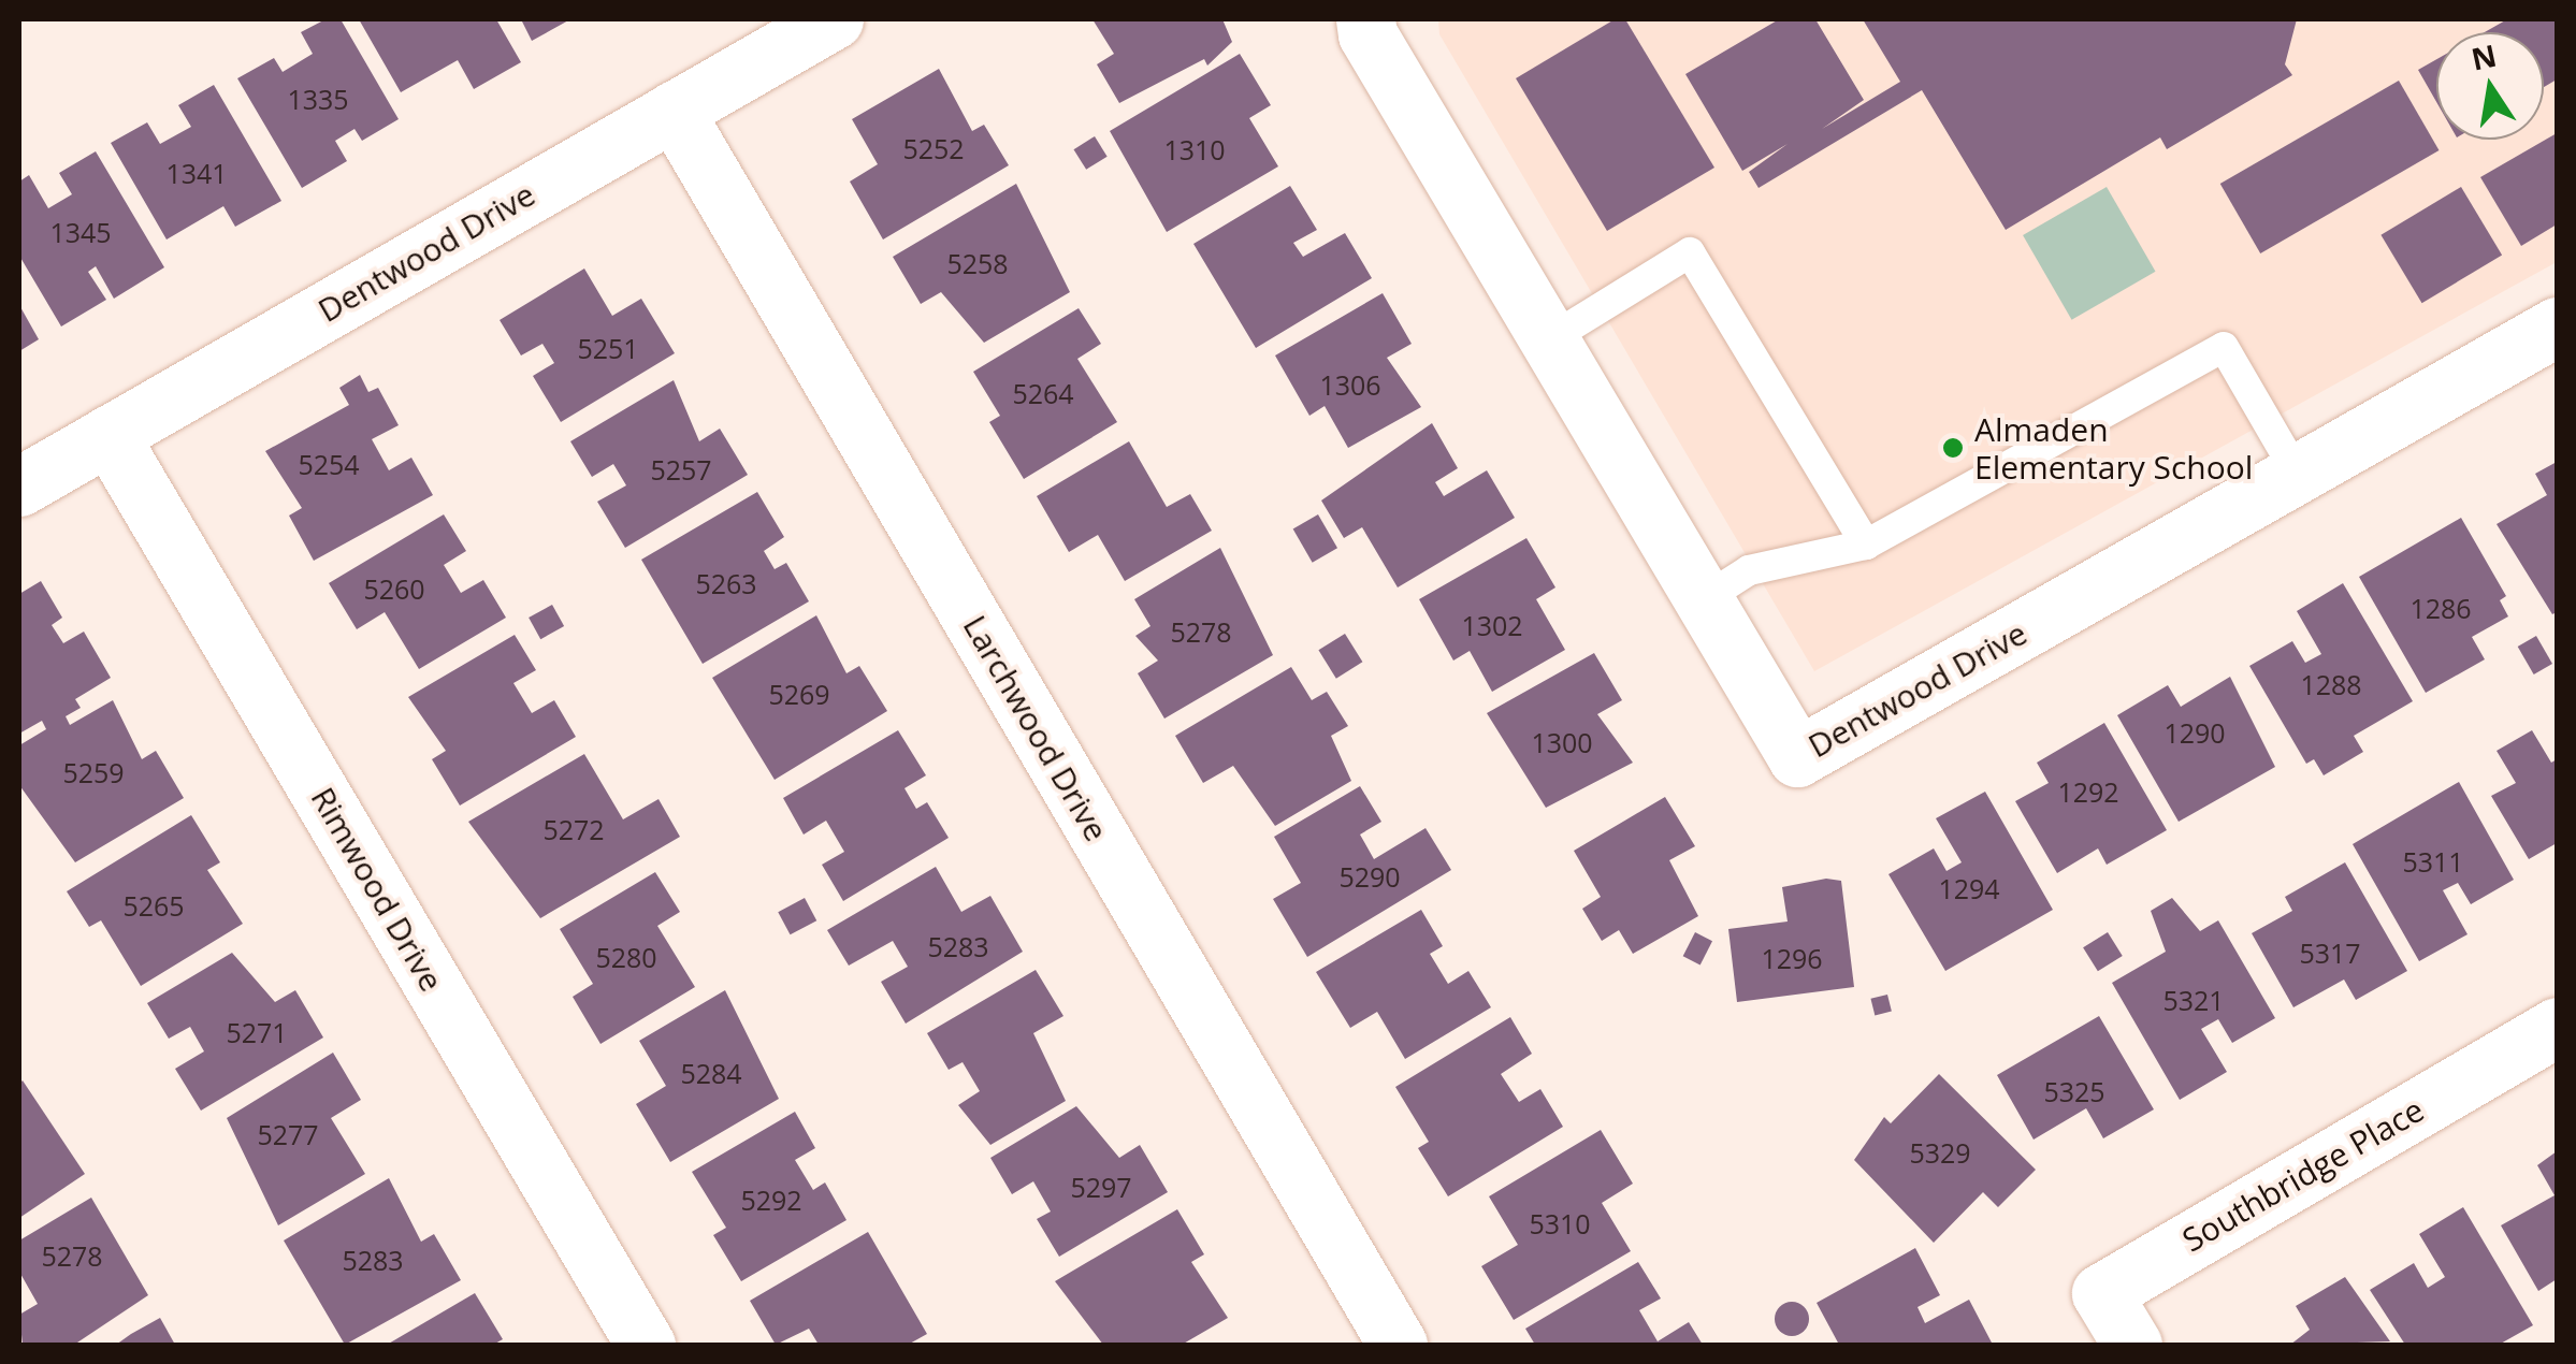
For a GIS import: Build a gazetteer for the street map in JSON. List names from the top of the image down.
{
  "streets": {
    "street": [
      "Dentwood Drive",
      "Larchwood Drive",
      "Rimwood Drive",
      "Southbridge Place"
    ]
  },
  "crossings": [
    ["Dentwood Drive", "Larchwood Drive"],
    ["Dentwood Drive", "Rimwood Drive"]
  ],
  "places": ["Almaden Elementary School"],
  "house_numbers": [
    "1335",
    "5252",
    "1310",
    "1341",
    "1345",
    "5258",
    "5251",
    "1306",
    "5264",
    "5254",
    "5257",
    "5263",
    "5260",
    "1286",
    "1302",
    "5278",
    "1288",
    "5269",
    "1290",
    "1300",
    "5259",
    "1292",
    "5272",
    "5311",
    "5290",
    "1294",
    "5265",
    "5283",
    "5317",
    "5280",
    "1296",
    "5321",
    "5271",
    "5284",
    "5325",
    "5277",
    "5329",
    "5297",
    "5292",
    "5310",
    "5278",
    "5283"
  ],
  "north": "top"
}
